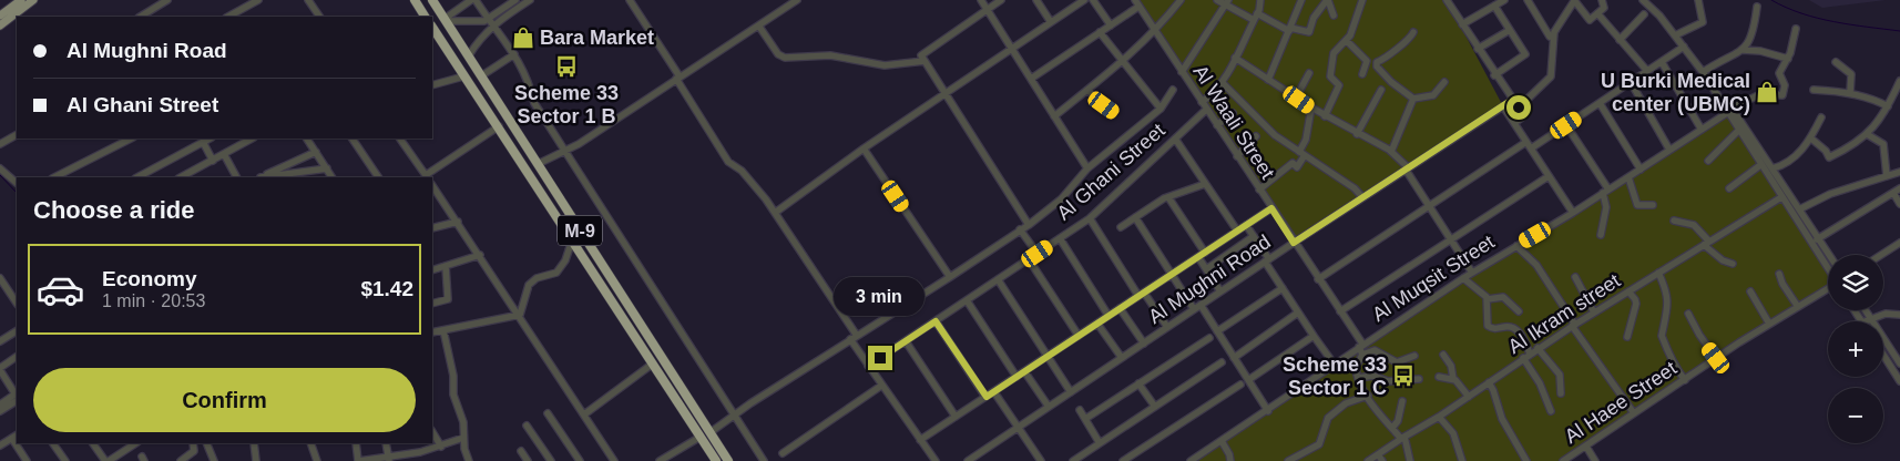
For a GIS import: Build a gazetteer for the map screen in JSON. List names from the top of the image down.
{
  "streets": {
    "highway": ["M-9"],
    "street": [
      "Al Waali Street",
      "Al Ghani Street",
      "Al Muqsit Street",
      "Al Mughni Road",
      "Al Ikram street",
      "Al Haee Street"
    ]
  },
  "crossings": [
    ["Al Waali Street", "Al Ghani Street"],
    ["Al Waali Street", "Al Muqsit Street"],
    ["Al Waali Street", "Al Mughni Road"]
  ],
  "places": {
    "shop": ["Bara Market", "U Burki Medical center (UBMC)"],
    "bus stop": ["Scheme 33 Sector 1 B", "Scheme 33 Sector 1 C"]
  },
  "page": {
    "banner": ["Al Mughni Road", "Al Ghani Street"],
    "heading": "Choose a ride",
    "list": [
      {
        "name": "Economy",
        "note": "1 min · 20:53",
        "value": "$1.42"
      }
    ],
    "map_buttons": ["+", "−"],
    "bubble": "3 min",
    "buttons": "Confirm"
  }
}
